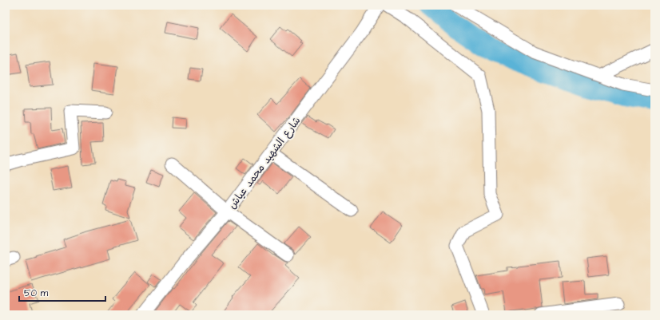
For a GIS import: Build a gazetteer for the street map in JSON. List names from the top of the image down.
{
  "streets": {
    "street": ["شارع الشهيد محمد عياش"]
  },
  "scale_bar": "50 m"
}
